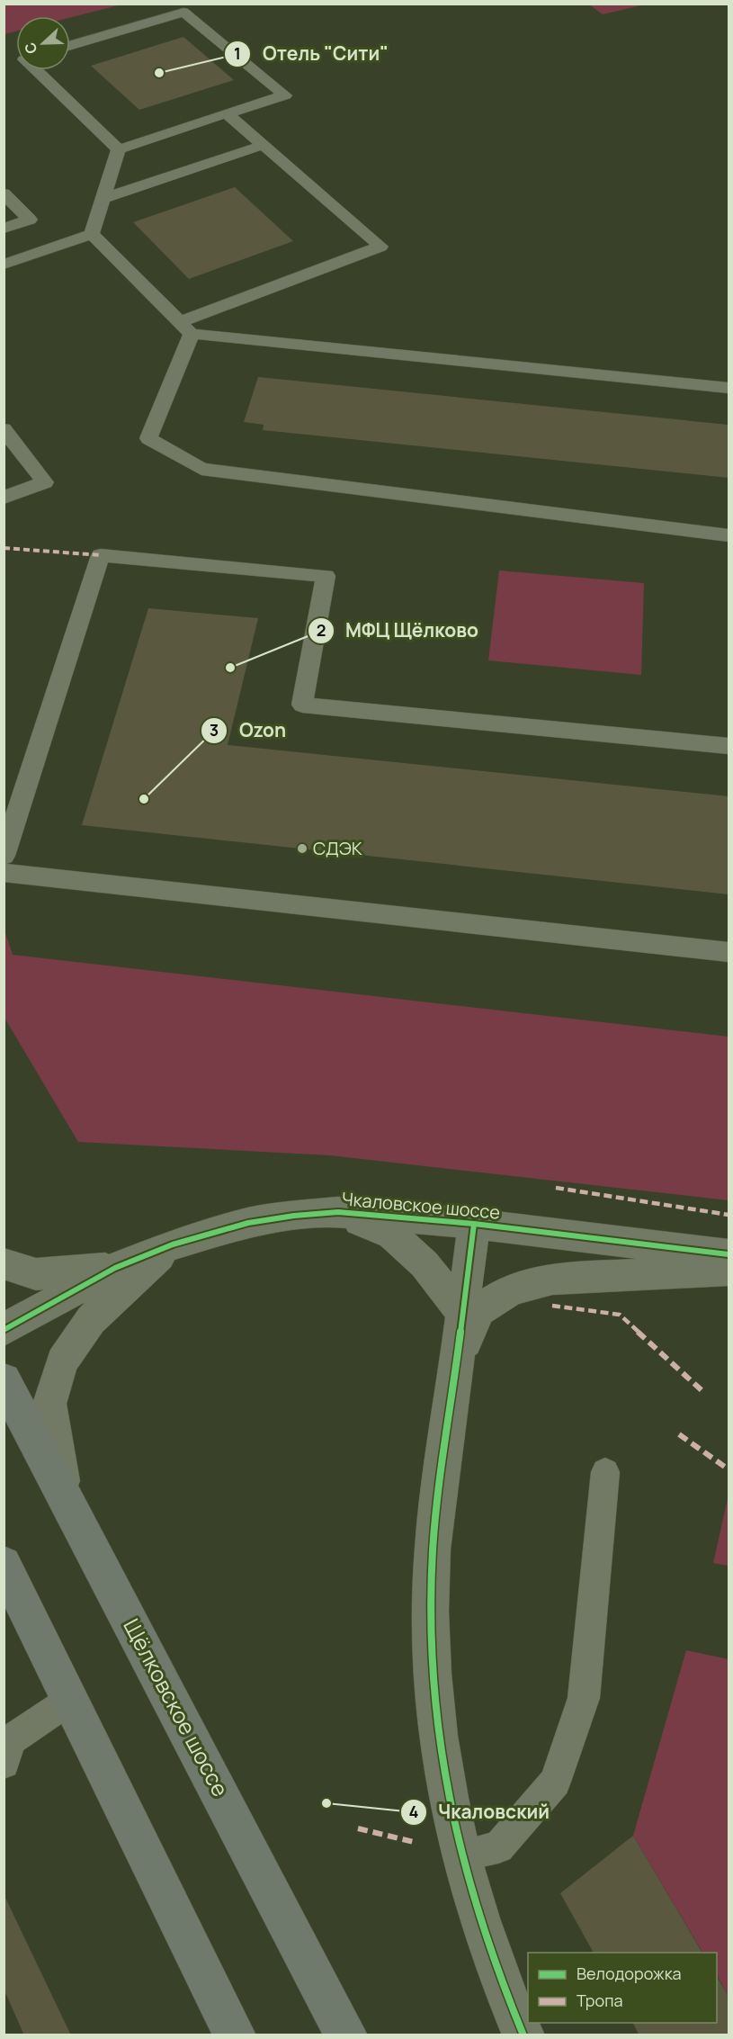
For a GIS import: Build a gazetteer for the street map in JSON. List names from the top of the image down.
{
  "streets": {
    "main road": ["Щёлковское шоссе"],
    "street": ["Чкаловское шоссе"]
  },
  "places": [
    "Отель \"Сити\"",
    "МФЦ Щёлково",
    "Ozon",
    "СДЭК",
    "Чкаловский"
  ],
  "legend": ["Велодорожка", "Тропа"],
  "north": "left"
}
